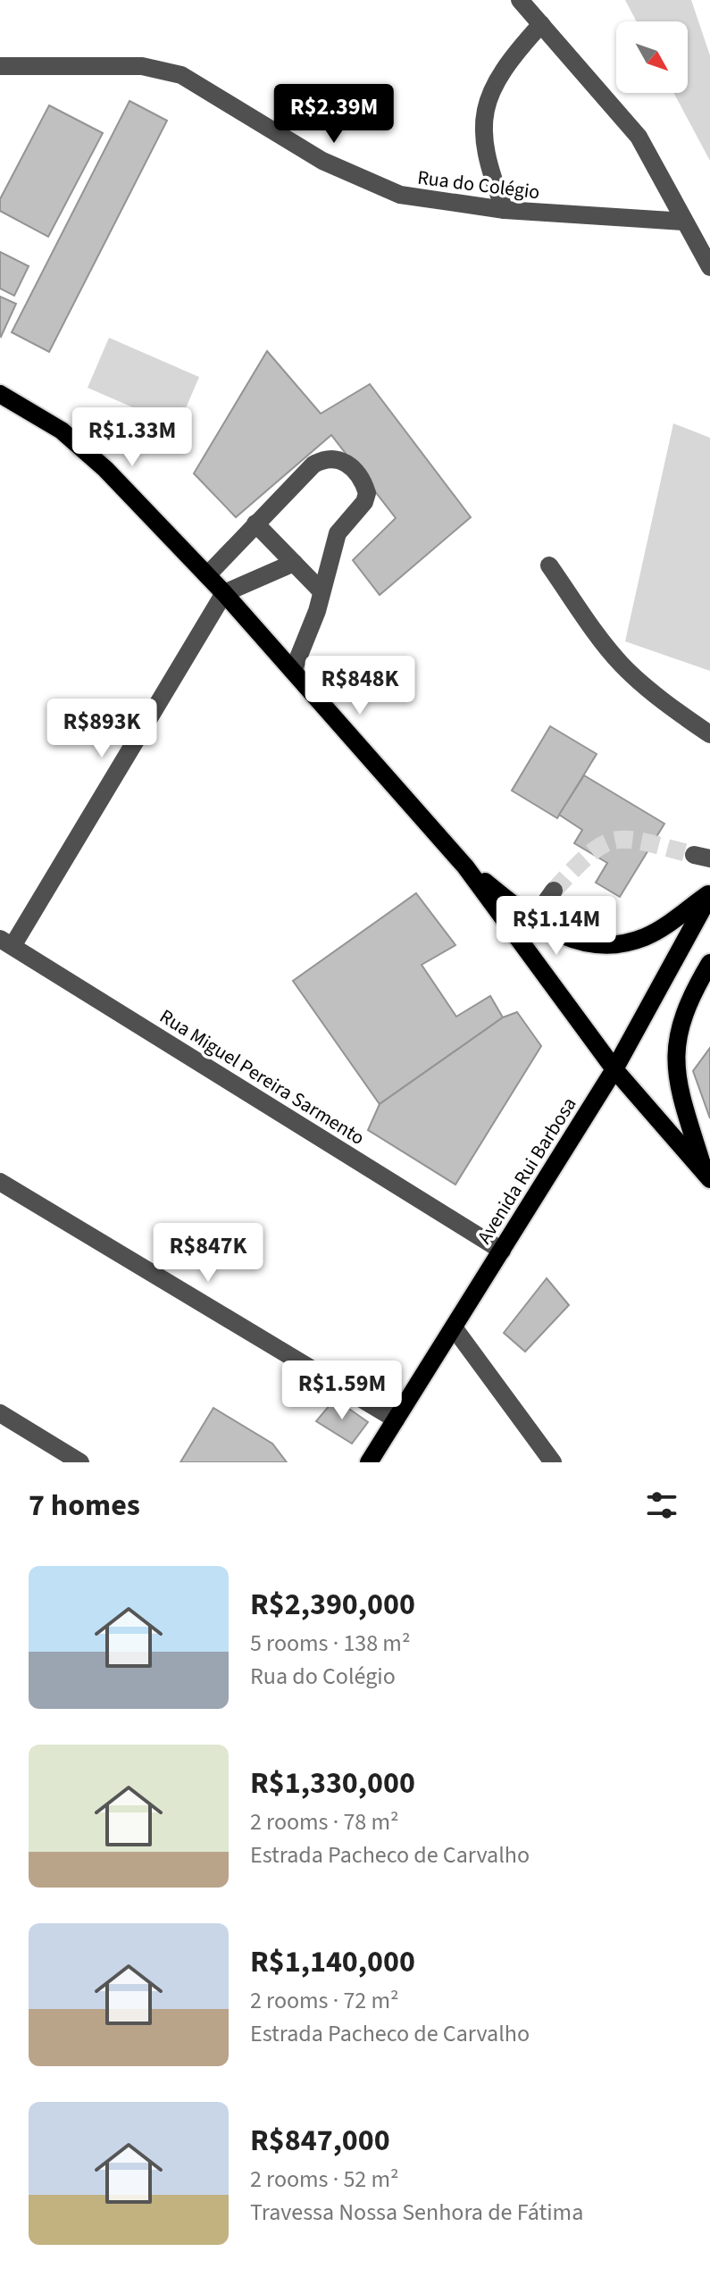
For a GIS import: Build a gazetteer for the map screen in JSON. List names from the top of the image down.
{
  "streets": {
    "main road": ["Avenida Rui Barbosa"],
    "street": ["Rua do Colégio", "Rua Miguel Pereira Sarmento"]
  },
  "crossings": [
    ["Rua Miguel Pereira Sarmento", "Avenida Rui Barbosa"]
  ],
  "north": "bottom right",
  "page": {
    "price": [
      "R$2.39M",
      "R$1.33M",
      "R$848K",
      "R$893K",
      "R$1.14M",
      "R$847K",
      "R$1.59M"
    ],
    "heading": "7 homes",
    "list": [
      {
        "name": "R$2,390,000",
        "note": "5 rooms · 138 m² · Rua do Colégio"
      },
      {
        "name": "R$1,330,000",
        "note": "2 rooms · 78 m² · Estrada Pacheco de Carvalho"
      },
      {
        "name": "R$1,140,000",
        "note": "2 rooms · 72 m² · Estrada Pacheco de Carvalho"
      },
      {
        "name": "R$847,000",
        "note": "2 rooms · 52 m² · Travessa Nossa Senhora de Fátima"
      }
    ]
  }
}
